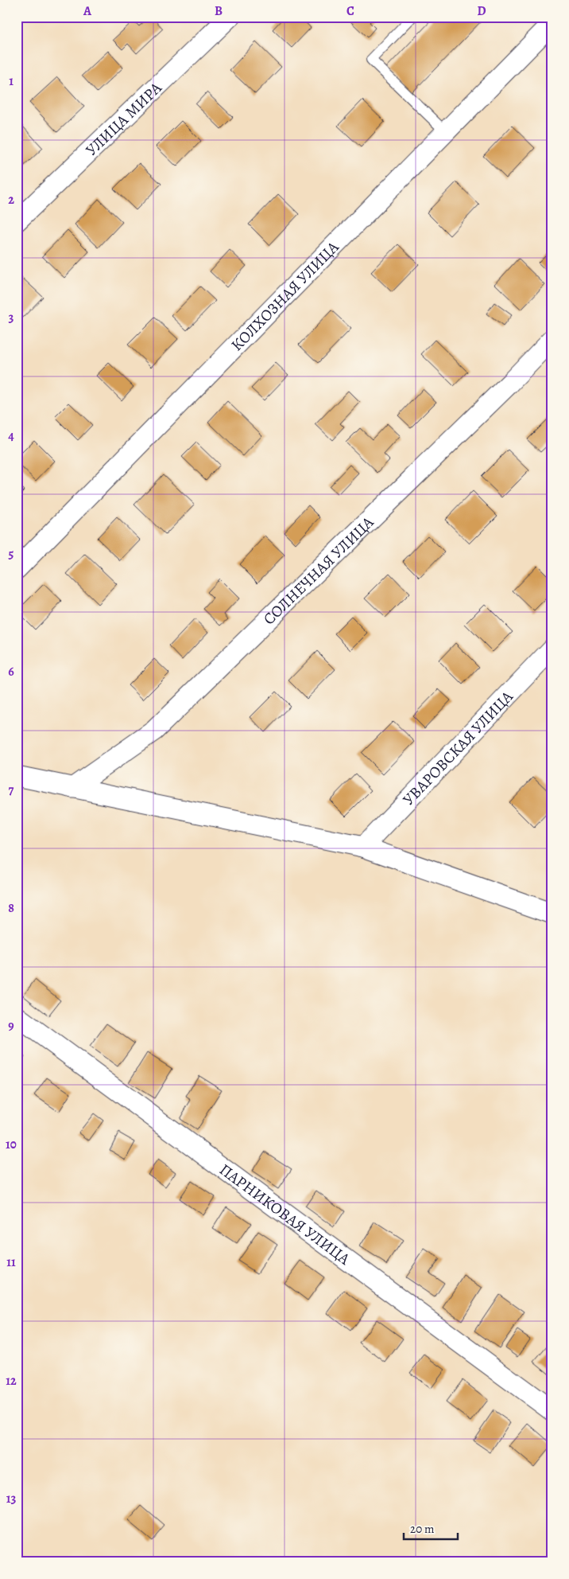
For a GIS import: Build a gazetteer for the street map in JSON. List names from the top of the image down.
{
  "streets": {
    "street": [
      "УЛИЦА МИРА",
      "КОЛХОЗНАЯ УЛИЦА",
      "СОЛНЕЧНАЯ УЛИЦА",
      "УВАРОВСКАЯ УЛИЦА",
      "ПАРНИКОВАЯ УЛИЦА"
    ]
  },
  "scale_bar": "20 m",
  "grid": {
    "columns": [
      "A",
      "B",
      "C",
      "D"
    ],
    "rows": [
      "1",
      "2",
      "3",
      "4",
      "5",
      "6",
      "7",
      "8",
      "9",
      "10",
      "11",
      "12",
      "13"
    ]
  }
}
